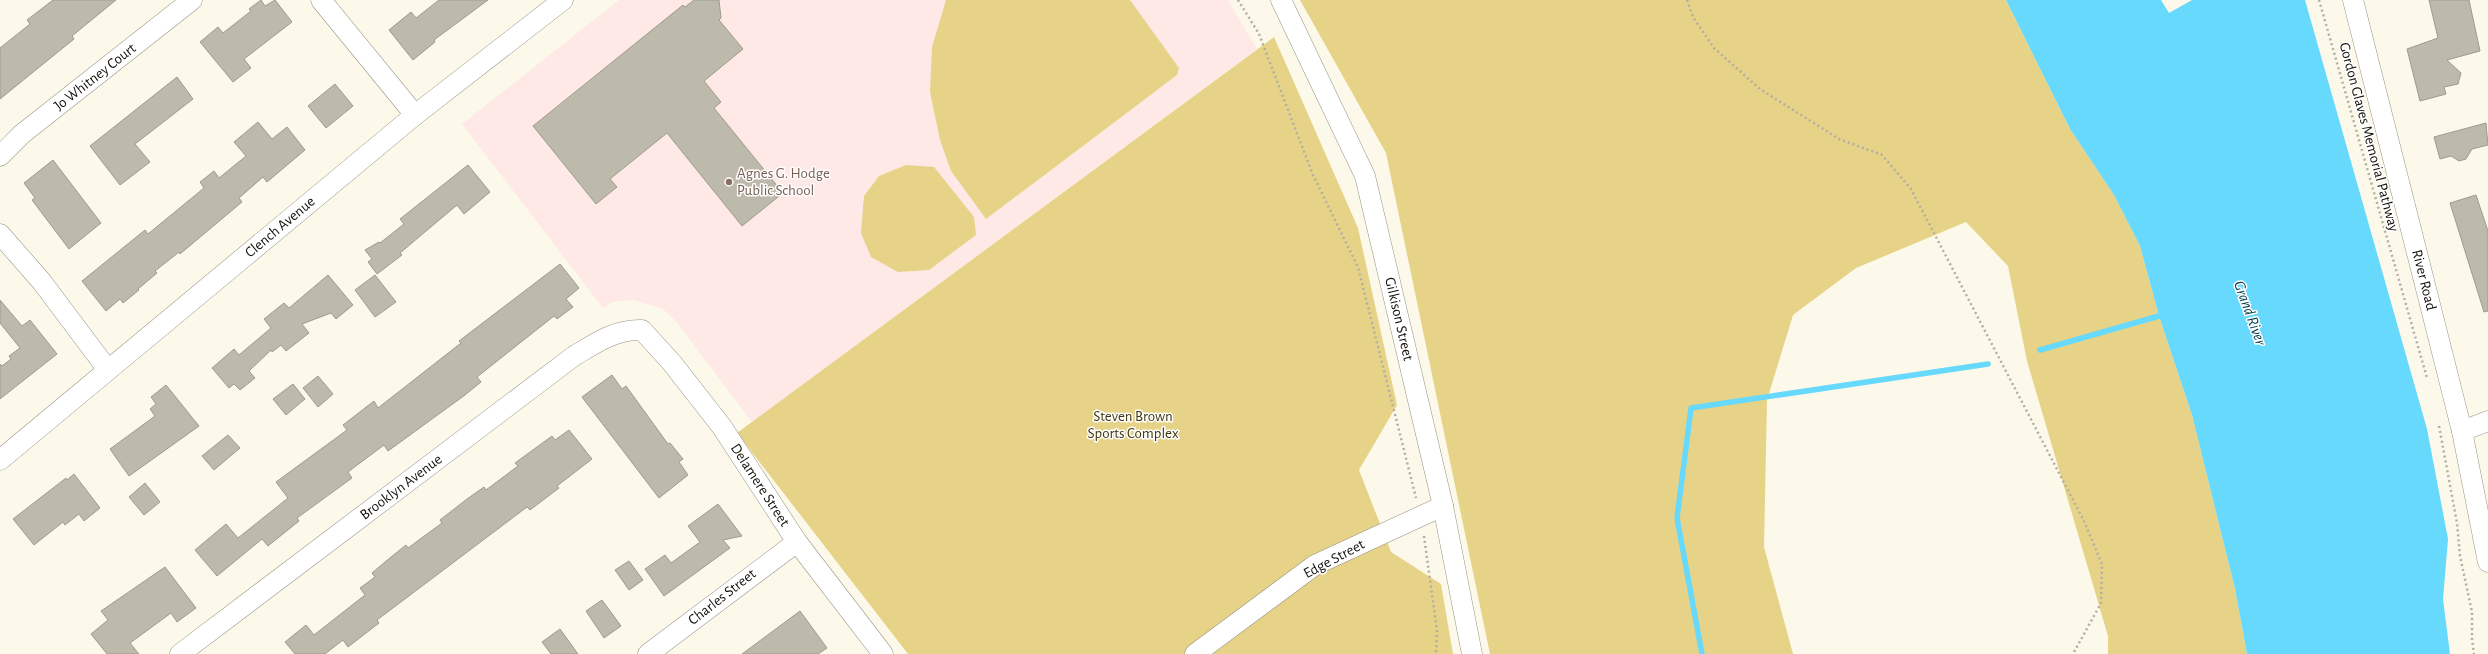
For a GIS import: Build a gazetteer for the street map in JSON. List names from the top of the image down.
{
  "streets": {
    "street": [
      "Jo Whitney Court",
      "Clench Avenue",
      "River Road",
      "Gilkison Street",
      "Delamere Street",
      "Brooklyn Avenue",
      "Edge Street",
      "Charles Street"
    ],
    "path": ["Gordon Glaves Memorial Pathway"]
  },
  "crossings": [
    ["Gilkison Street", "Edge Street"],
    ["Delamere Street", "Brooklyn Avenue"],
    ["Delamere Street", "Charles Street"]
  ],
  "water": ["Grand River"],
  "parks": ["Steven Brown Sports Complex"],
  "places": ["Agnes G. Hodge Public School"]
}
